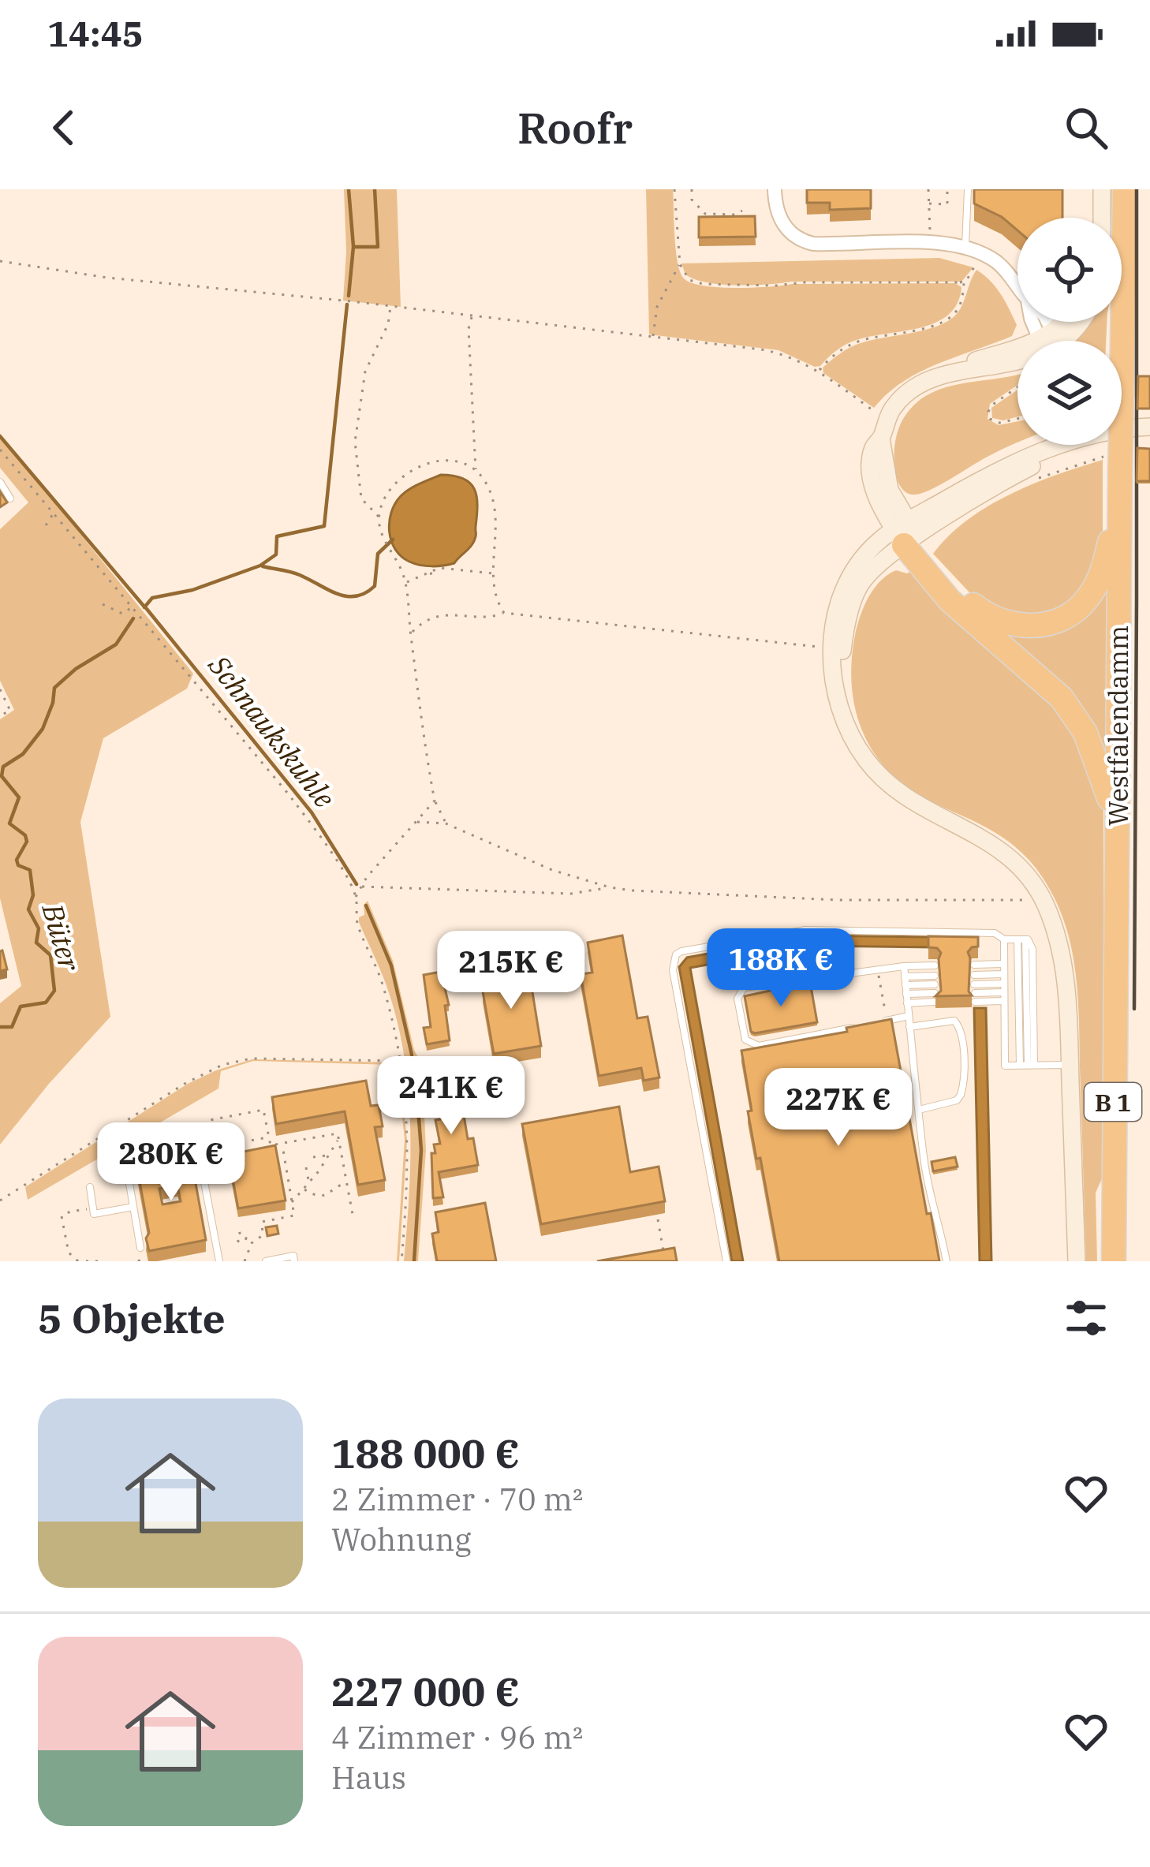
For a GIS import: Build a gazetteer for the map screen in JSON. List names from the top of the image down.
{
  "streets": {
    "highway": ["Westfalendamm", "B 1"]
  },
  "water": ["Schnaukskuhle", "Büter"],
  "page": {
    "status": "14:45",
    "header": "Roofr",
    "price": [
      "188K €",
      "215K €",
      "241K €",
      "227K €",
      "280K €"
    ],
    "heading": "5 Objekte",
    "list": [
      {
        "name": "188 000 €",
        "note": "2 Zimmer · 70 m² · Wohnung"
      },
      {
        "name": "227 000 €",
        "note": "4 Zimmer · 96 m² · Haus"
      }
    ]
  }
}
